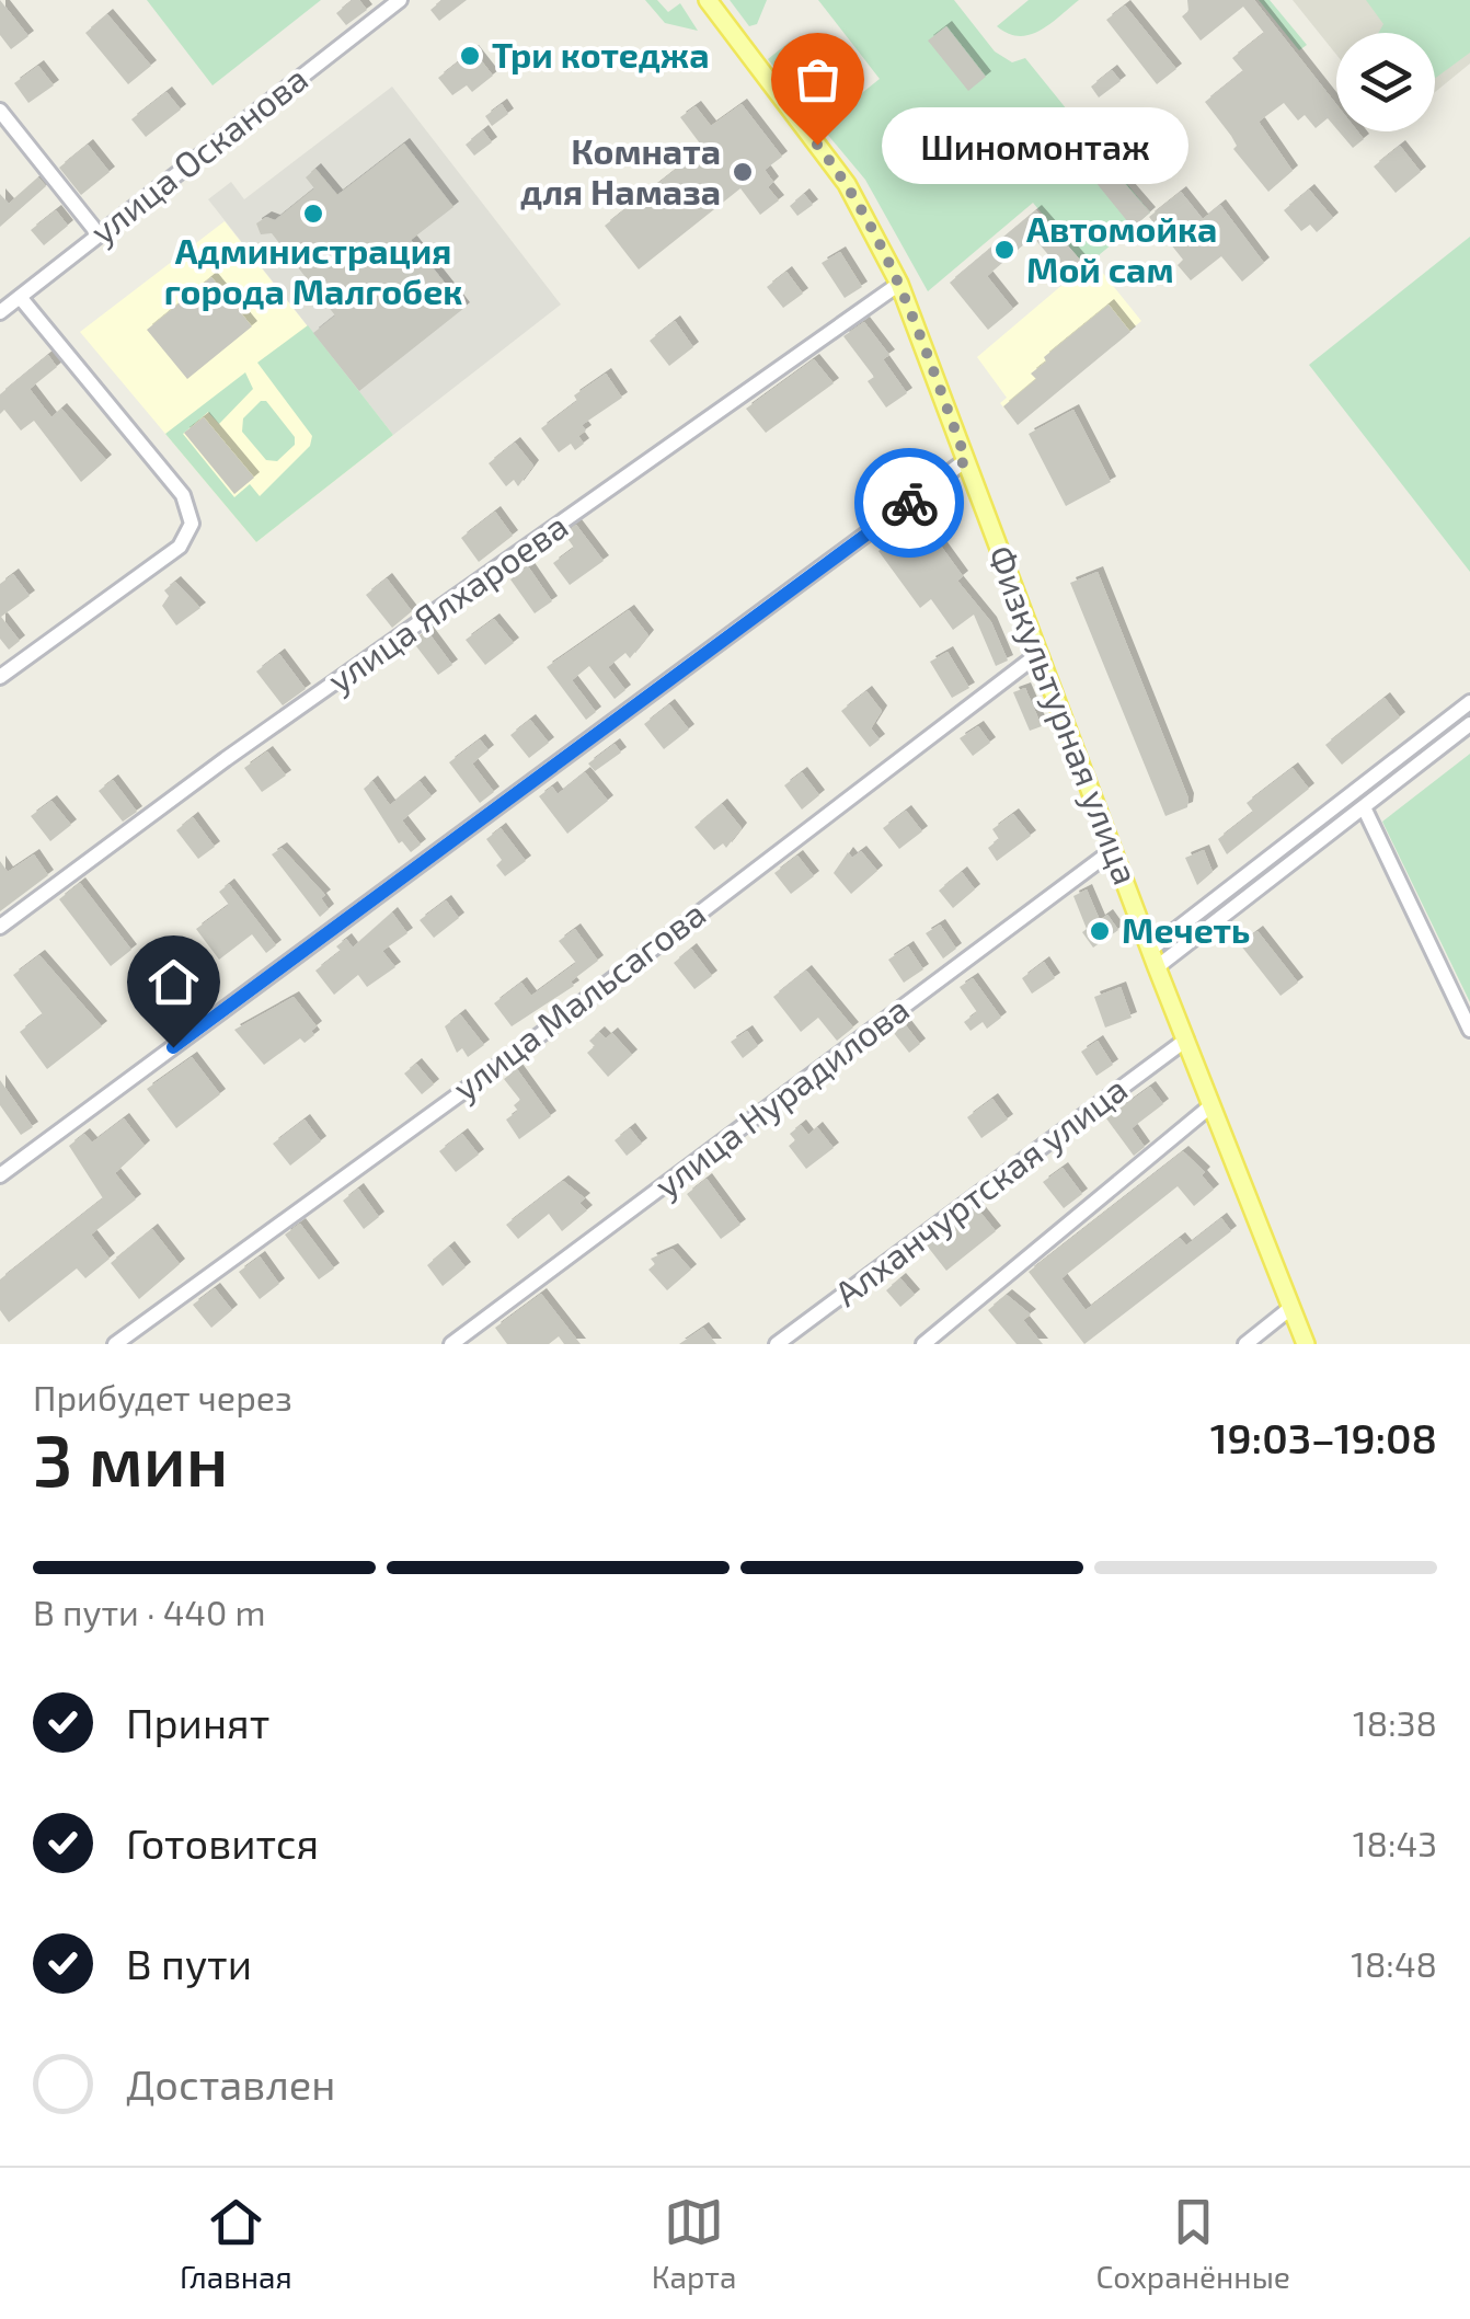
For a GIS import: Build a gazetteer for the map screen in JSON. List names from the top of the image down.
{
  "streets": {
    "main road": ["Физкультурная улица"],
    "street": [
      "улица Осканова",
      "улица Ялхароева",
      "улица Мальсагова",
      "улица Нурадилова",
      "Алханчуртская улица"
    ]
  },
  "crossings": [
    ["улица Ялхароева", "Физкультурная улица"],
    ["Физкультурная улица", "улица Мальсагова"],
    ["Физкультурная улица", "улица Нурадилова"],
    ["Физкультурная улица", "Алханчуртская улица"]
  ],
  "places": [
    "Три котеджа",
    "Шиномонтаж",
    "Комната для Намаза",
    "Администрация города Малгобек",
    "Автомойка Мой сам",
    "Мечеть"
  ],
  "page": {
    "bubble": "Шиномонтаж",
    "heading": ["3 мин", "Прибудет через", "19:03–19:08"],
    "bar": "В пути · 440 m",
    "list": [
      ["Принят", "18:38"],
      ["Готовится", "18:43"],
      ["В пути", "18:48"],
      "Доставлен"
    ],
    "tabs": ["Главная", "Карта", "Сохранённые"]
  }
}
